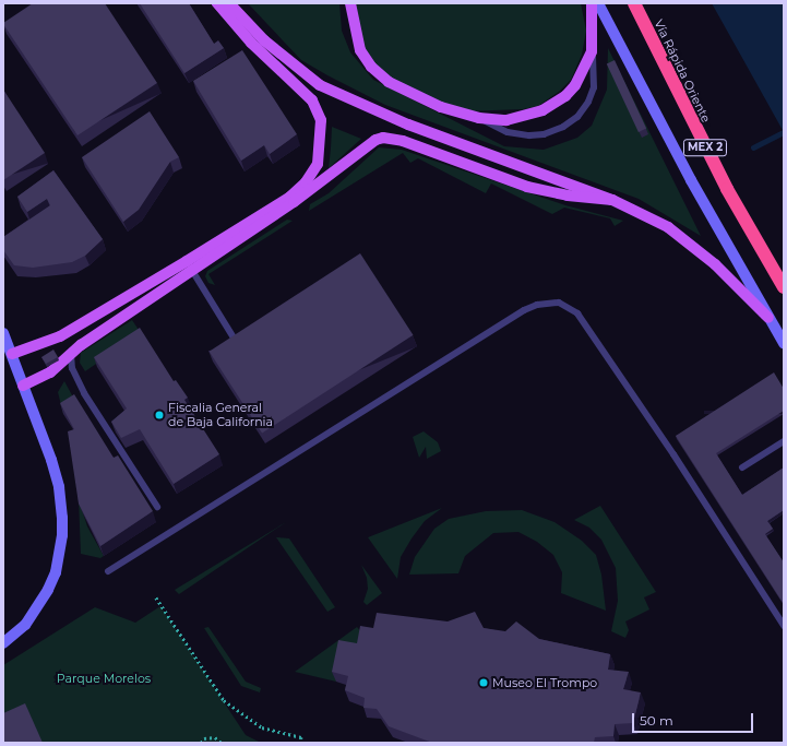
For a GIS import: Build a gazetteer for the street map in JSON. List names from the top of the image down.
{
  "streets": {
    "highway": ["Vía Rápida Oriente", "MEX 2"]
  },
  "parks": ["Parque Morelos"],
  "places": ["Fiscalia General de Baja California", "Museo El Trompo"],
  "scale_bar": "50 m"
}
